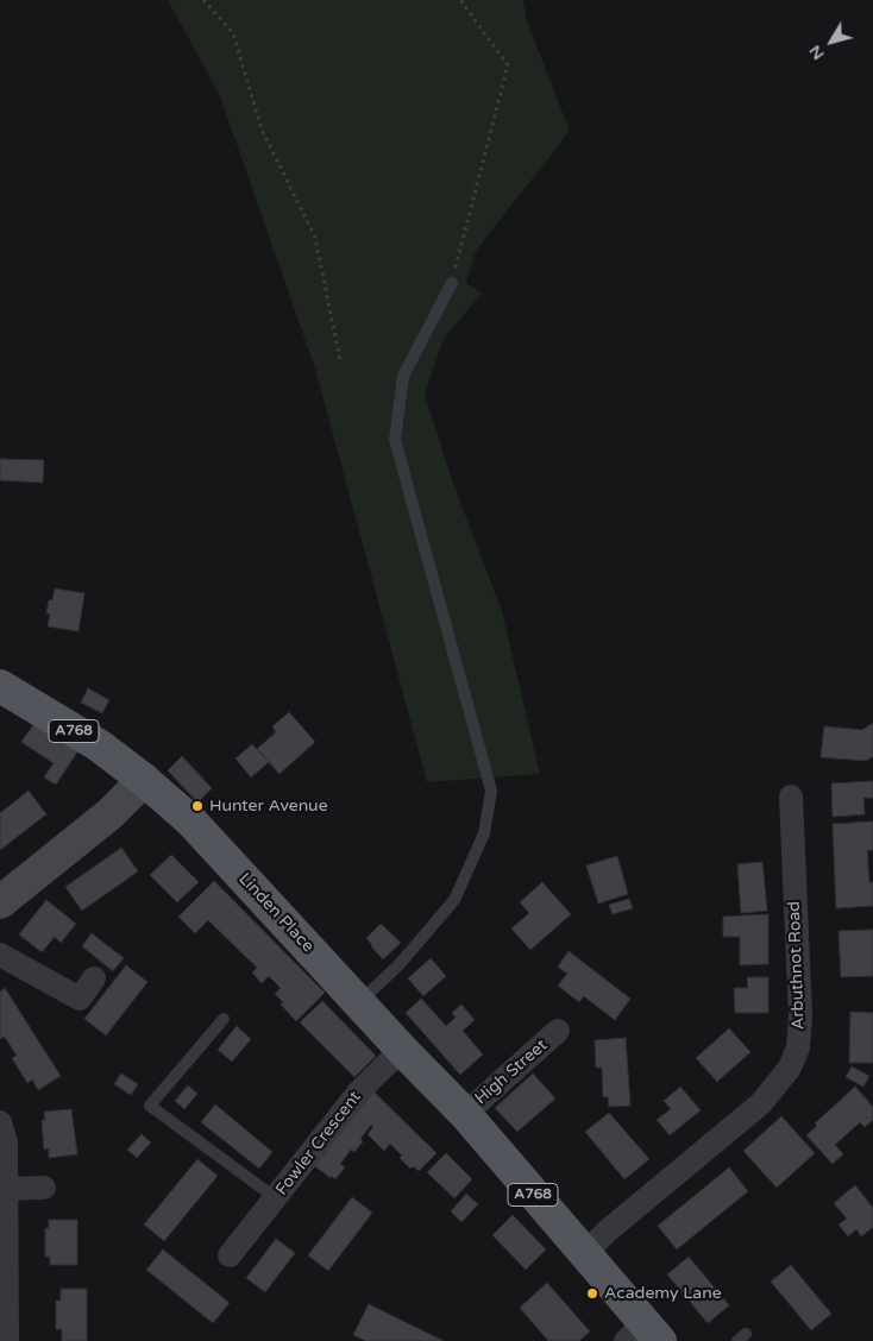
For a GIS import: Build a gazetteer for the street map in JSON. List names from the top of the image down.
{
  "streets": {
    "main road": ["A768", "Linden Place", "High Street"],
    "street": ["Arbuthnot Road", "Fowler Crescent"]
  },
  "crossings": [
    ["A768", "Linden Place"],
    ["Linden Place", "High Street"],
    ["Linden Place", "Fowler Crescent"],
    ["Arbuthnot Road", "High Street"],
    ["High Street", "Fowler Crescent"]
  ],
  "places": ["Hunter Avenue", "Academy Lane"],
  "north": "bottom left"
}
